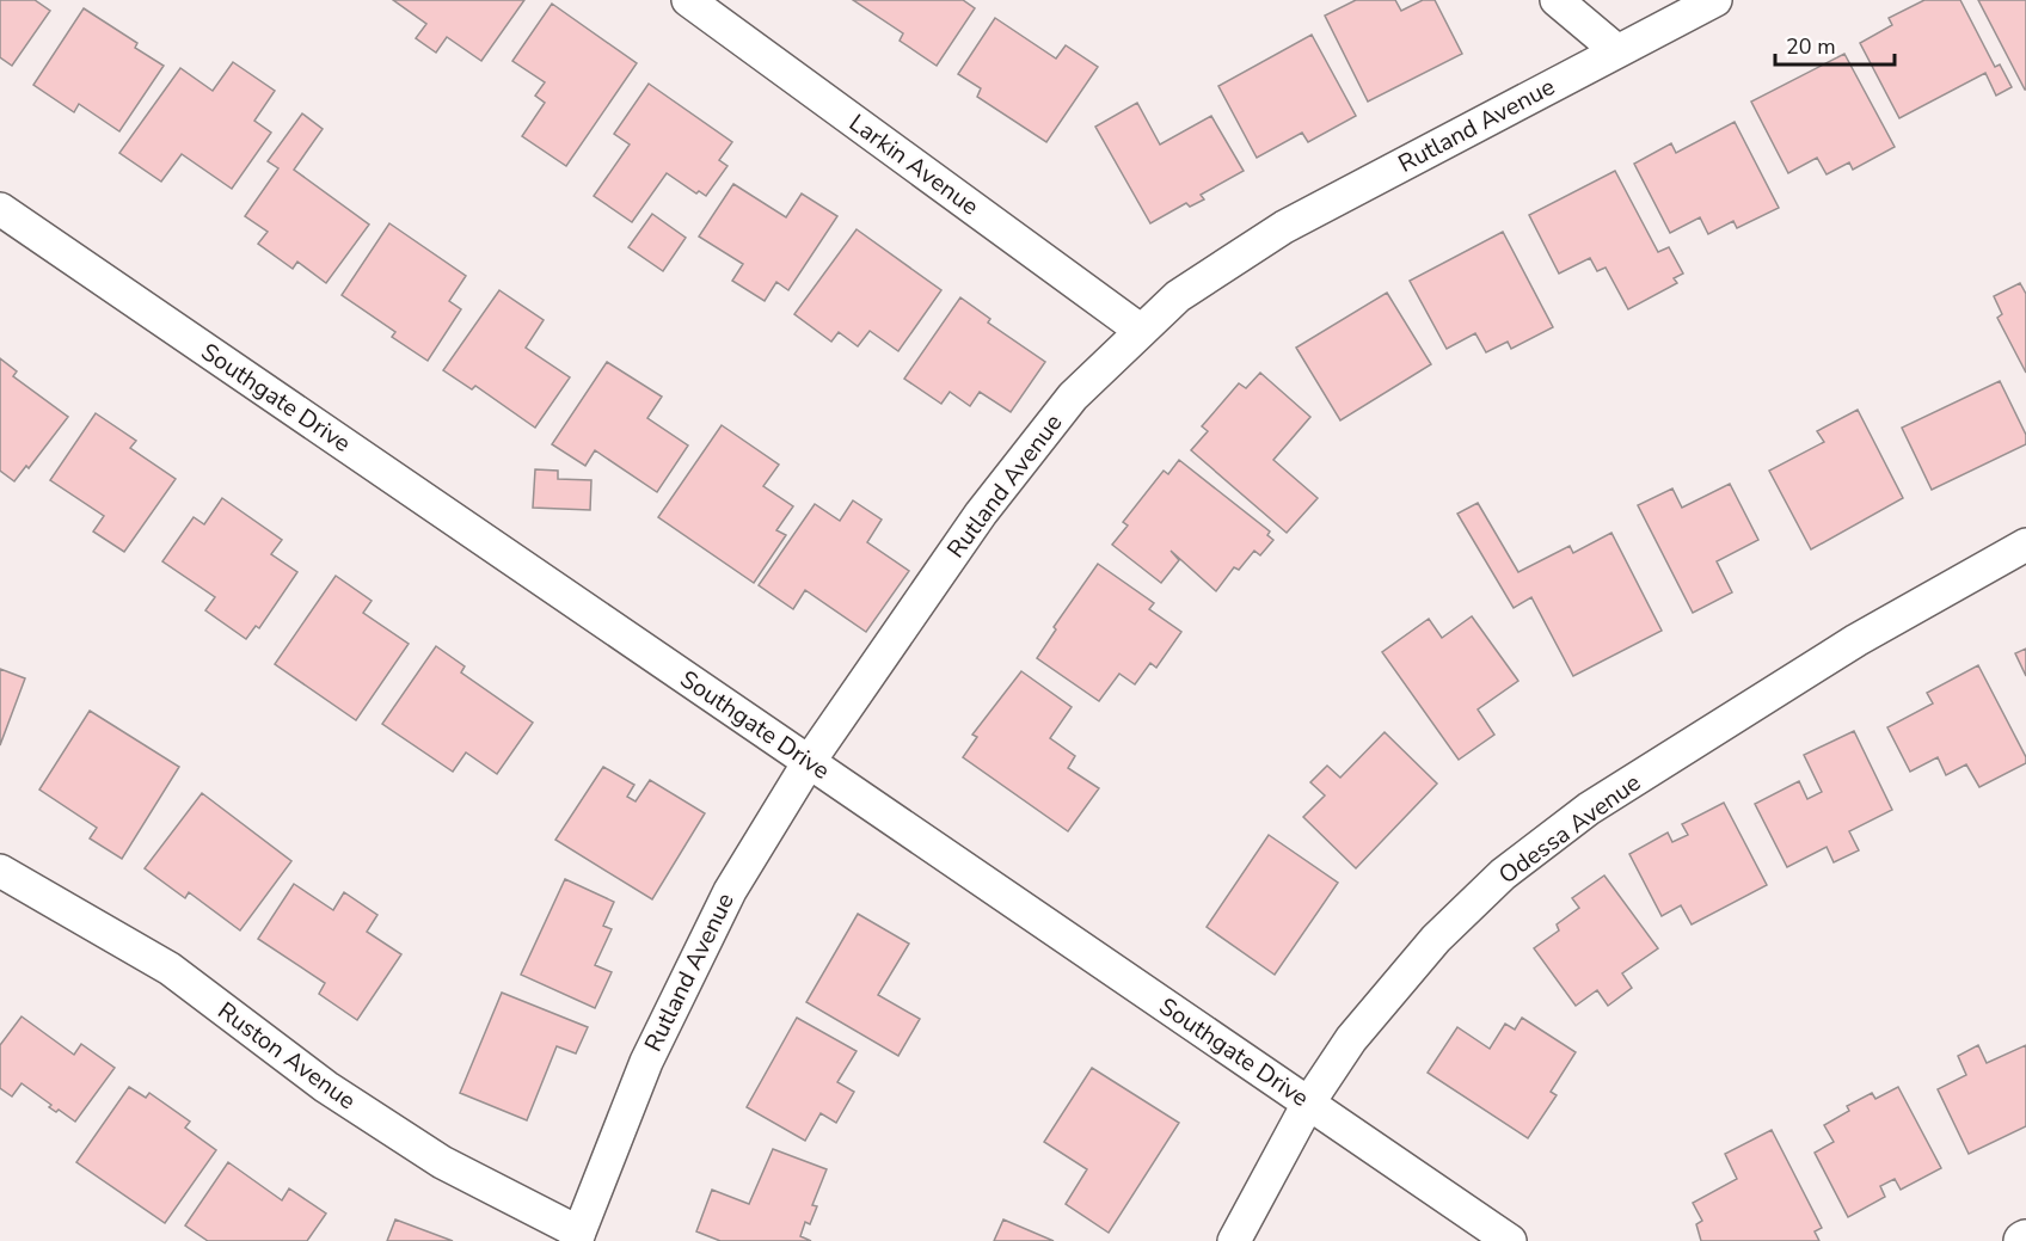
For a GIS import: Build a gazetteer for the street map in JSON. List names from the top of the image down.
{
  "streets": {
    "street": [
      "Rutland Avenue",
      "Larkin Avenue",
      "Southgate Drive",
      "Odessa Avenue",
      "Ruston Avenue"
    ]
  },
  "crossings": [
    ["Rutland Avenue", "Larkin Avenue"],
    ["Rutland Avenue", "Southgate Drive"],
    ["Rutland Avenue", "Ruston Avenue"],
    ["Southgate Drive", "Odessa Avenue"]
  ],
  "scale_bar": "20 m"
}
